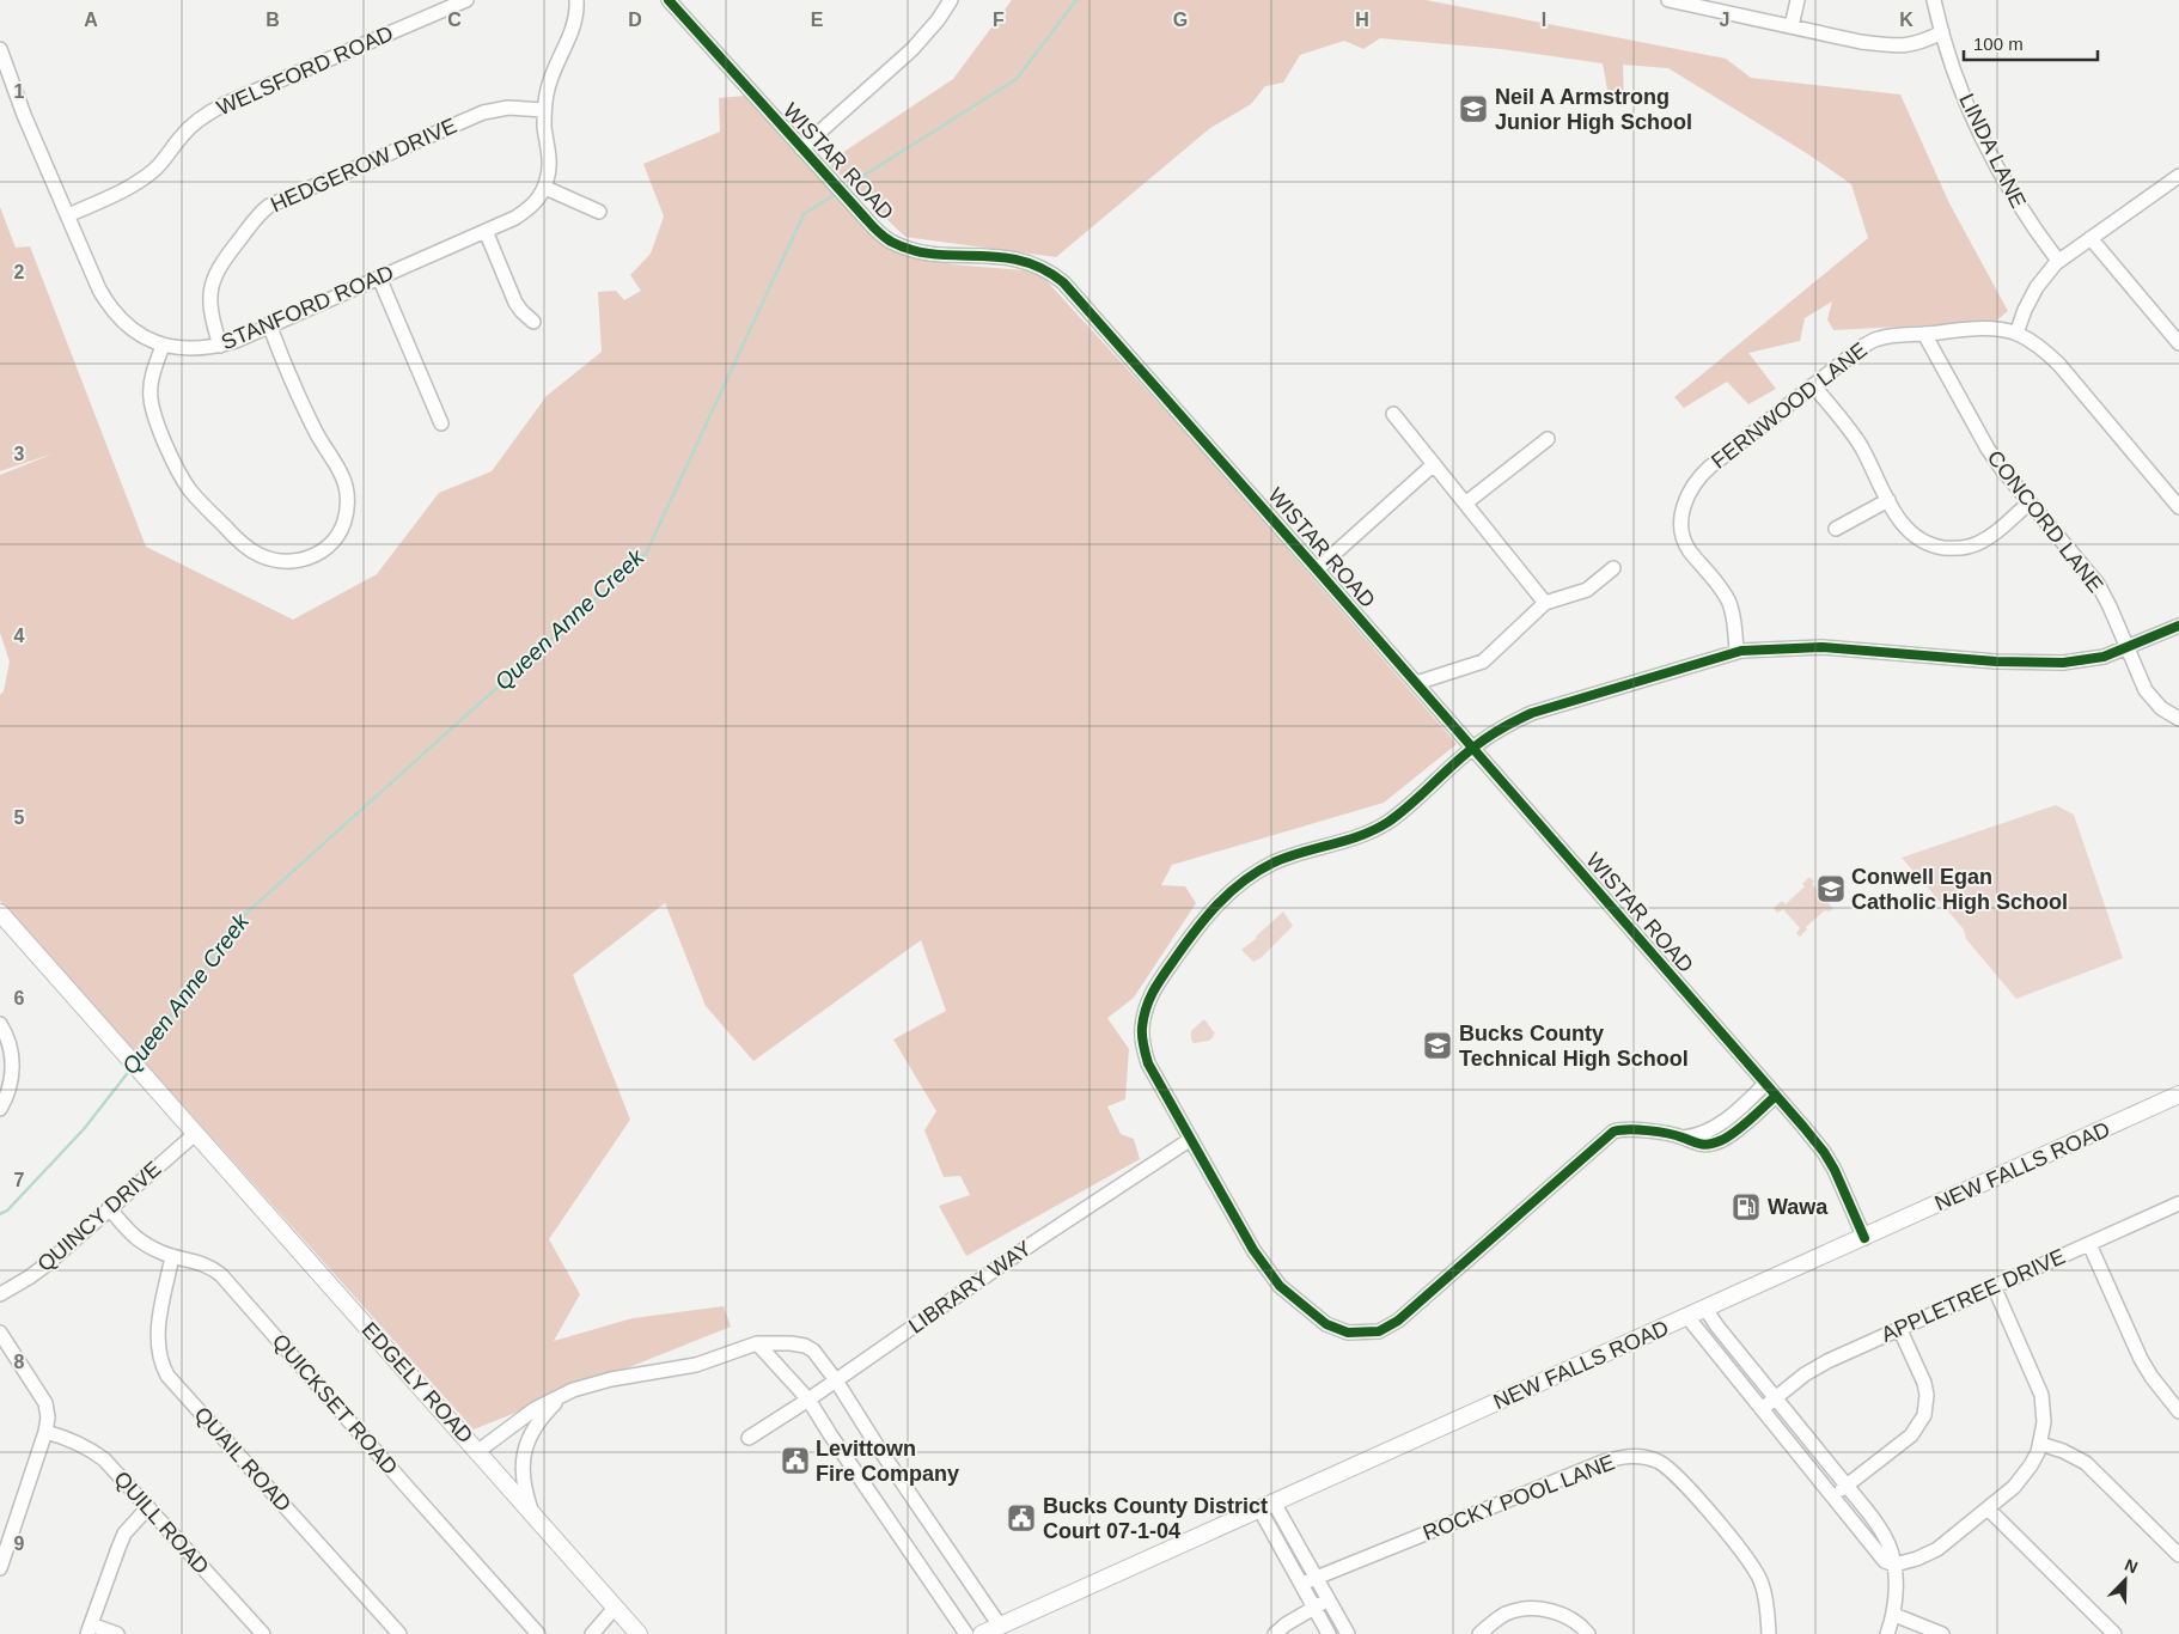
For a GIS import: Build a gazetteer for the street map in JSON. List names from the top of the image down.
{
  "streets": {
    "main road": ["NEW FALLS ROAD", "EDGELY ROAD"],
    "street": [
      "WELSFORD ROAD",
      "LINDA LANE",
      "WISTAR ROAD",
      "HEDGEROW DRIVE",
      "STANFORD ROAD",
      "FERNWOOD LANE",
      "CONCORD LANE",
      "QUINCY DRIVE",
      "LIBRARY WAY",
      "APPLETREE DRIVE",
      "QUICKSET ROAD",
      "QUAIL ROAD",
      "ROCKY POOL LANE",
      "QUILL ROAD"
    ]
  },
  "crossings": [
    ["WELSFORD ROAD", "STANFORD ROAD"],
    ["WISTAR ROAD", "NEW FALLS ROAD"],
    ["HEDGEROW DRIVE", "STANFORD ROAD"],
    ["FERNWOOD LANE", "CONCORD LANE"],
    ["QUINCY DRIVE", "EDGELY ROAD"],
    ["QUINCY DRIVE", "QUICKSET ROAD"],
    ["QUICKSET ROAD", "QUAIL ROAD"]
  ],
  "water": ["Queen Anne Creek"],
  "places": {
    "school or university": ["Neil A Armstrong Junior High School", "Conwell Egan Catholic High School", "Bucks County Technical High School"],
    "fuel station": ["Wawa"],
    "public building": ["Levittown Fire Company", "Bucks County District Court 07-1-04"]
  },
  "scale_bar": "100 m",
  "north": "top right",
  "grid": {
    "columns": [
      "A",
      "B",
      "C",
      "D",
      "E",
      "F",
      "G",
      "H",
      "I",
      "J",
      "K"
    ],
    "rows": [
      "1",
      "2",
      "3",
      "4",
      "5",
      "6",
      "7",
      "8",
      "9"
    ]
  }
}
